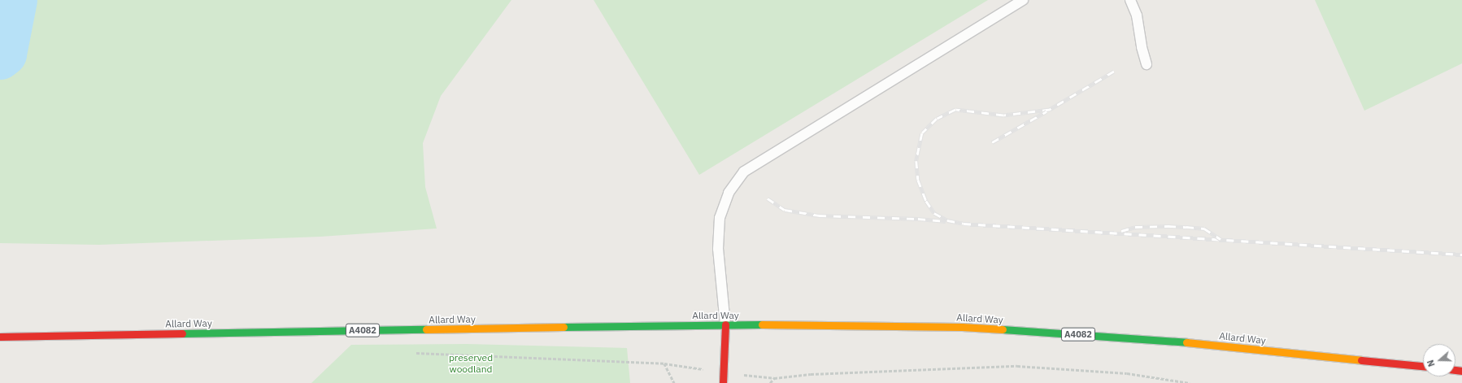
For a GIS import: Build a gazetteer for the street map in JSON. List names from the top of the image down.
{
  "streets": {
    "main road": ["Allard Way", "A4082"]
  },
  "parks": ["preserved woodland"],
  "north": "left"
}
